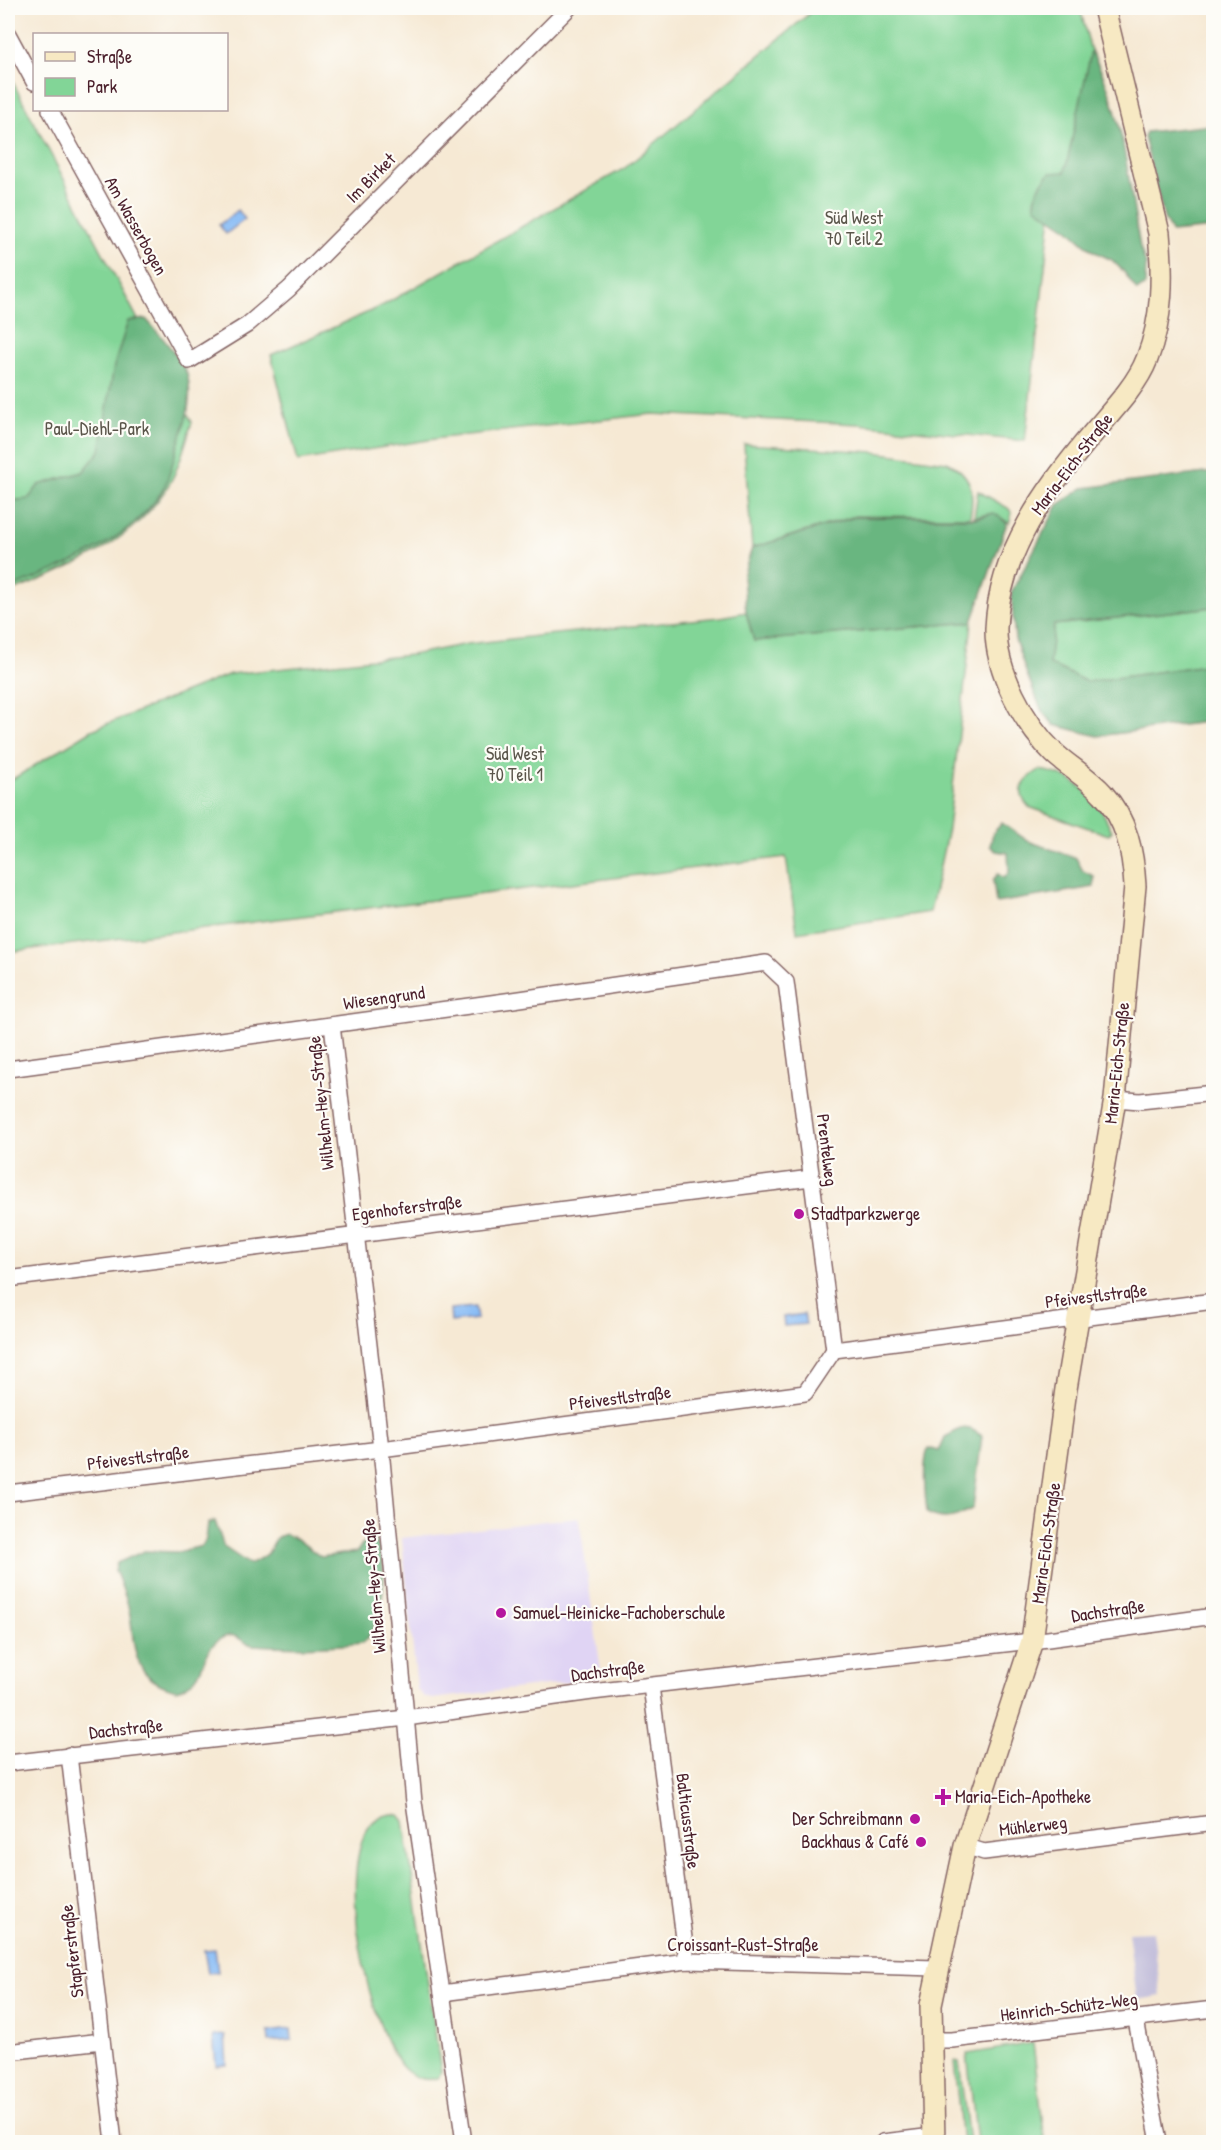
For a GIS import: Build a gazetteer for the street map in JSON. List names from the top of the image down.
{
  "streets": {
    "street": [
      "Im Birket",
      "Am Wasserbogen",
      "Maria-Eich-Straße",
      "Wiesengrund",
      "Wilhelm-Hey-Straße",
      "Prentelweg",
      "Egenhoferstraße",
      "Pfeivestlstraße",
      "Dachstraße",
      "Balticusstraße",
      "Mühlerweg",
      "Croissant-Rust-Straße",
      "Stapferstraße",
      "Heinrich-Schütz-Weg"
    ]
  },
  "crossings": [
    ["Im Birket", "Am Wasserbogen"],
    ["Maria-Eich-Straße", "Pfeivestlstraße"],
    ["Maria-Eich-Straße", "Dachstraße"],
    ["Maria-Eich-Straße", "Mühlerweg"],
    ["Maria-Eich-Straße", "Croissant-Rust-Straße"],
    ["Maria-Eich-Straße", "Heinrich-Schütz-Weg"],
    ["Wiesengrund", "Wilhelm-Hey-Straße"],
    ["Wiesengrund", "Prentelweg"],
    ["Wilhelm-Hey-Straße", "Egenhoferstraße"],
    ["Wilhelm-Hey-Straße", "Pfeivestlstraße"],
    ["Wilhelm-Hey-Straße", "Dachstraße"],
    ["Wilhelm-Hey-Straße", "Croissant-Rust-Straße"],
    ["Prentelweg", "Egenhoferstraße"],
    ["Prentelweg", "Pfeivestlstraße"],
    ["Dachstraße", "Balticusstraße"],
    ["Dachstraße", "Stapferstraße"],
    ["Balticusstraße", "Croissant-Rust-Straße"]
  ],
  "parks": ["Süd West 70 Teil 2", "Paul-Diehl-Park", "Süd West 70 Teil 1"],
  "places": {
    "other": [
      "Stadtparkzwerge",
      "Samuel-Heinicke-Fachoberschule",
      "Der Schreibmann",
      "Backhaus & Café"
    ],
    "health": ["Maria-Eich-Apotheke"]
  },
  "legend": ["Straße", "Park"]
}
